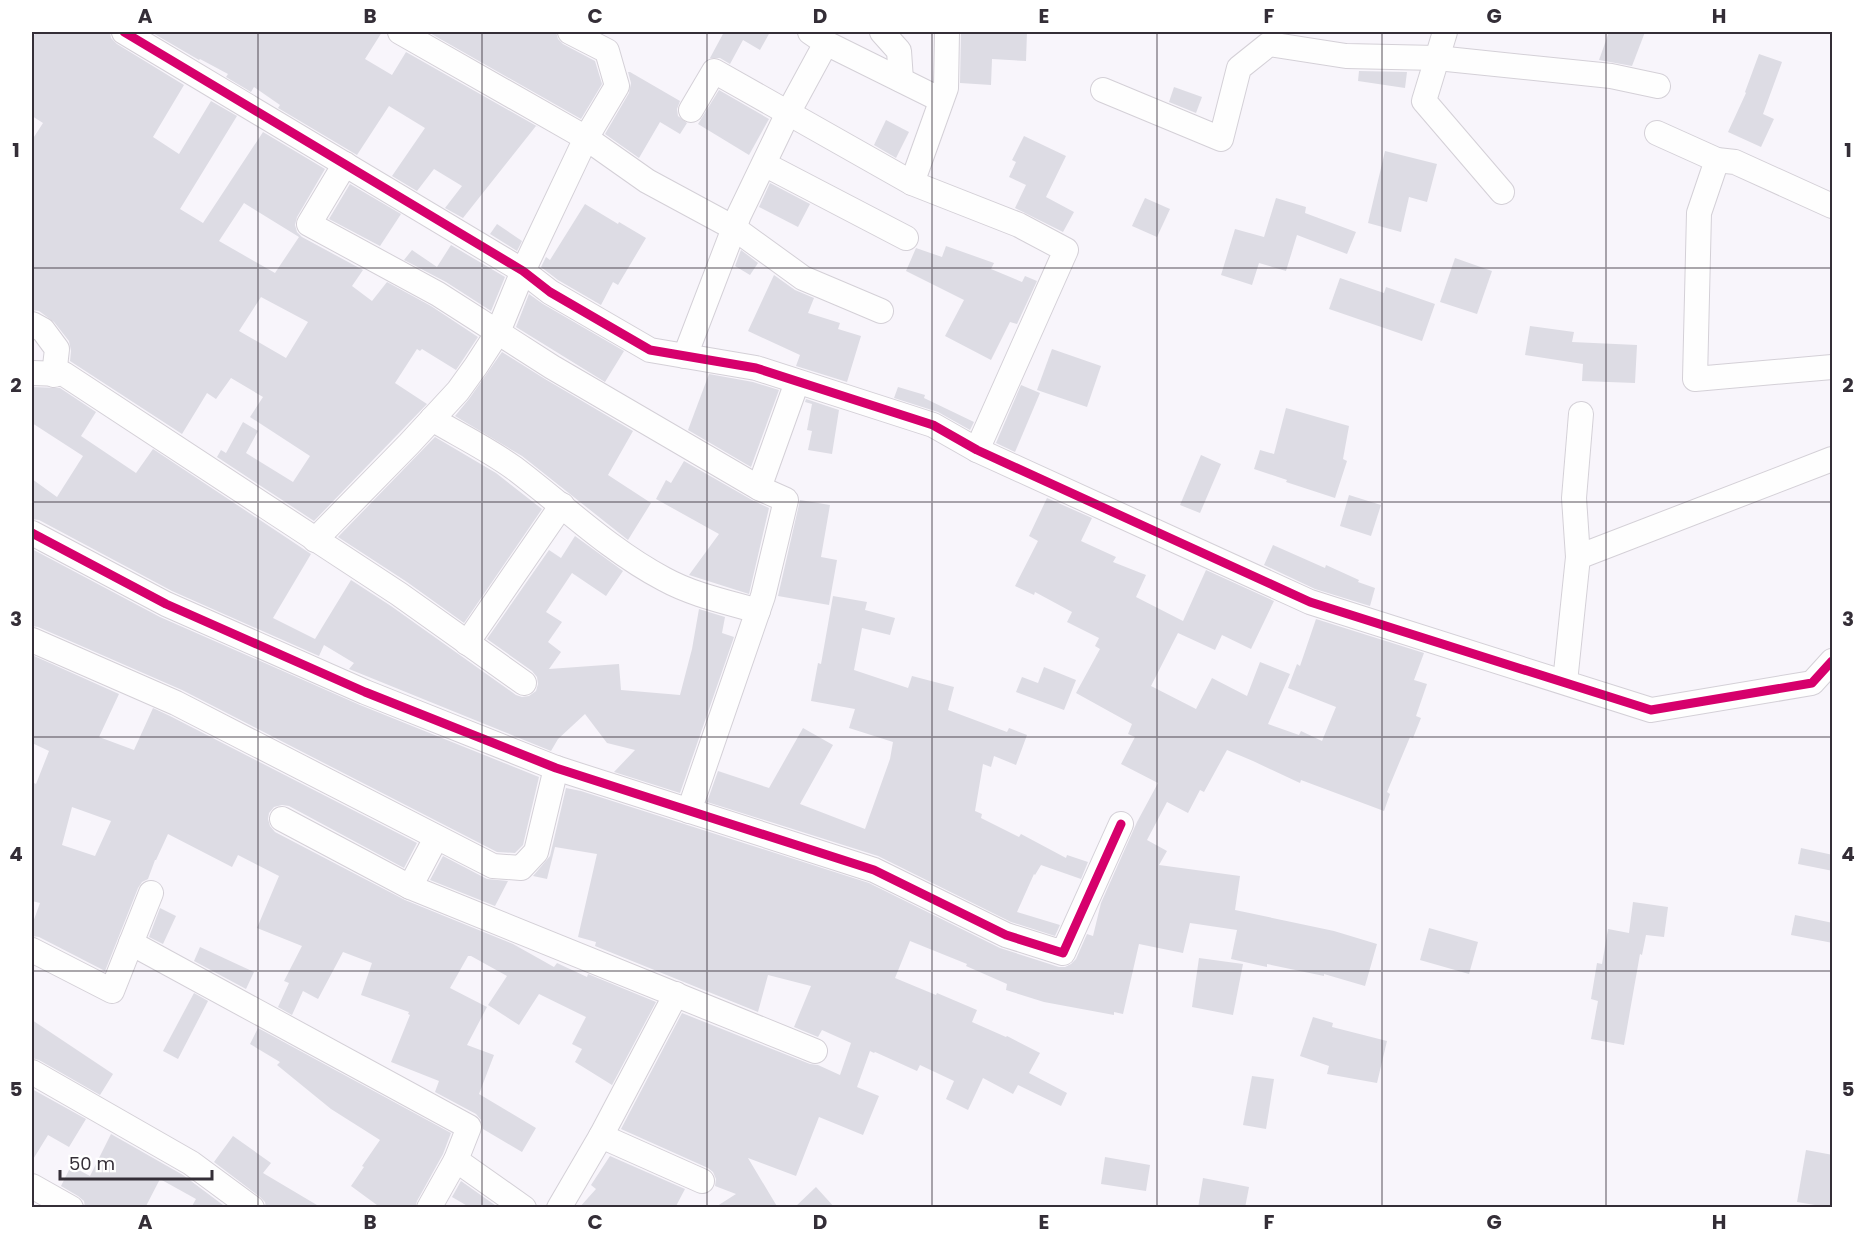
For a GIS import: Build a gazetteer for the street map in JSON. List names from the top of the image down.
{
  "scale_bar": "50 m",
  "grid": {
    "columns": [
      "A",
      "B",
      "C",
      "D",
      "E",
      "F",
      "G",
      "H"
    ],
    "rows": [
      "1",
      "2",
      "3",
      "4",
      "5"
    ]
  }
}
